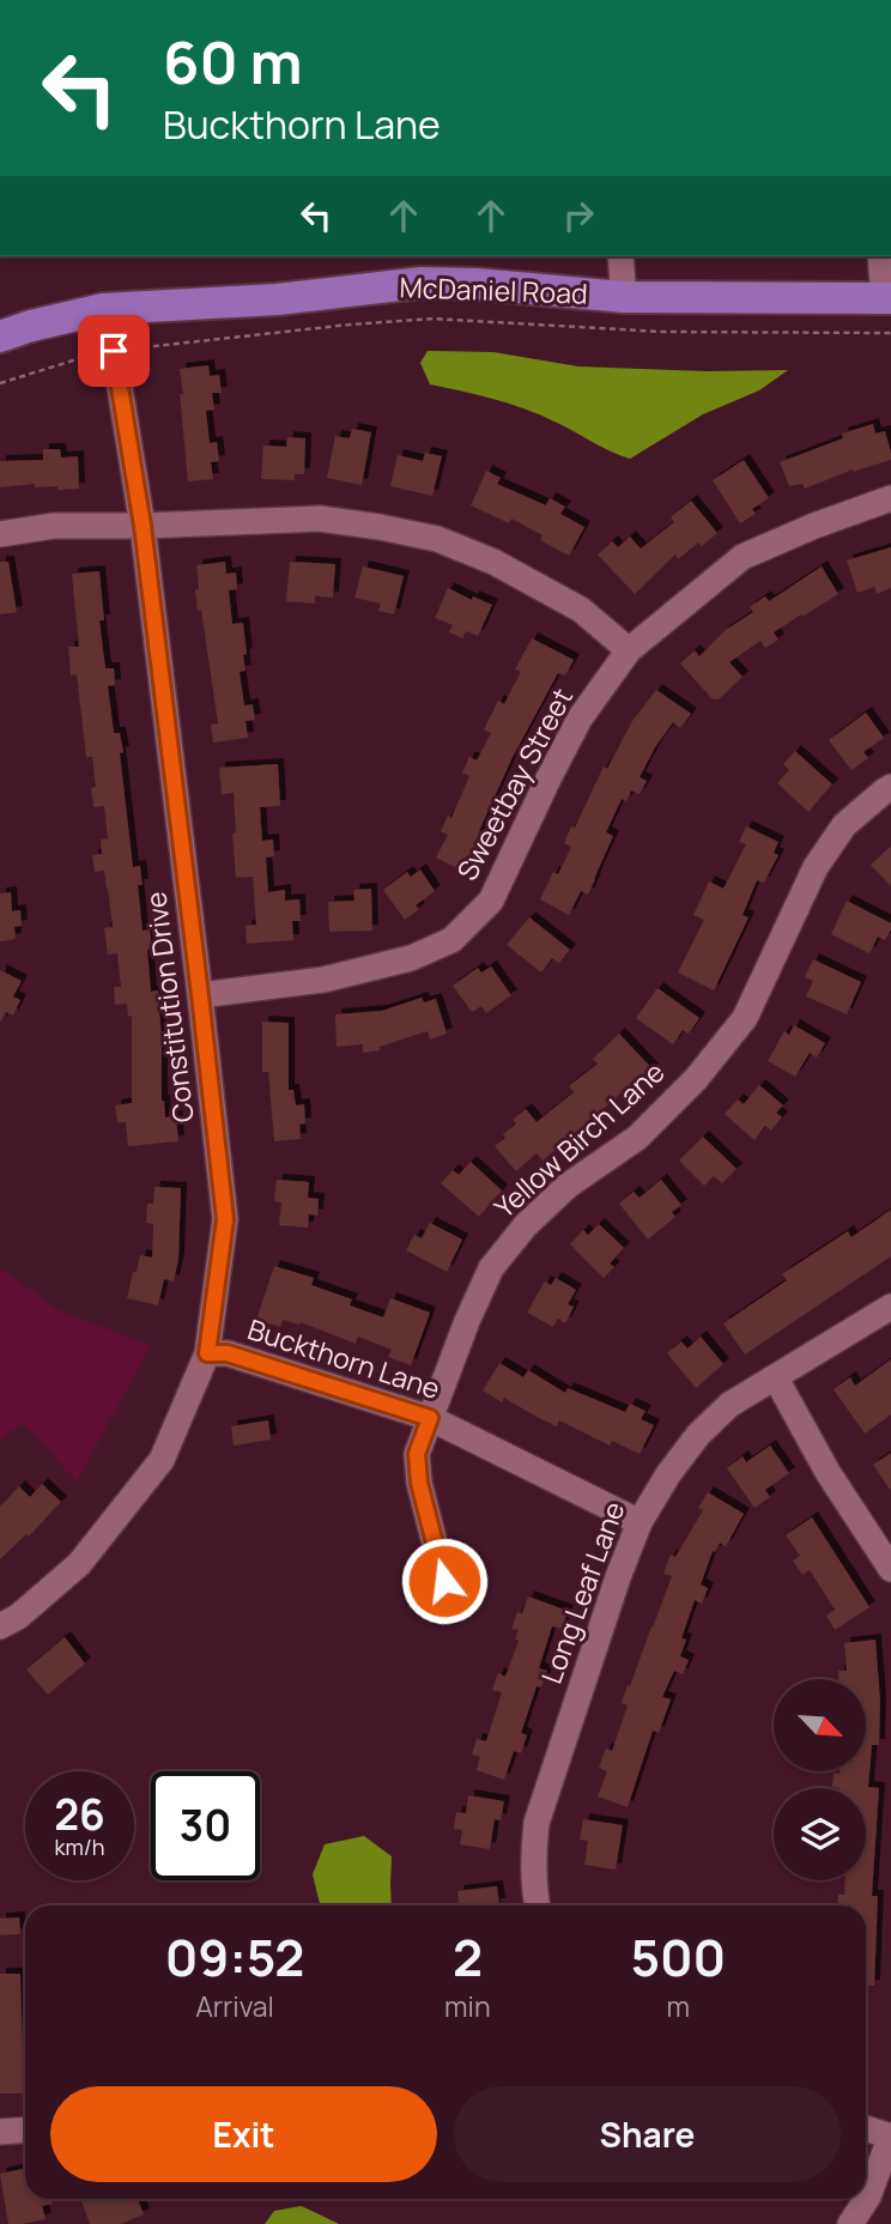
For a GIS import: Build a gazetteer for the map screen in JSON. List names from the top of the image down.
{
  "streets": {
    "main road": ["McDaniel Road"],
    "street": [
      "Sweetbay Street",
      "Constitution Drive",
      "Yellow Birch Lane",
      "Buckthorn Lane",
      "Long Leaf Lane"
    ]
  },
  "crossings": [
    ["McDaniel Road", "Constitution Drive"],
    ["Sweetbay Street", "Constitution Drive"],
    ["Constitution Drive", "Buckthorn Lane"],
    ["Yellow Birch Lane", "Buckthorn Lane"],
    ["Buckthorn Lane", "Long Leaf Lane"]
  ],
  "north": "bottom right",
  "page": {
    "turn": ["60 m", "Buckthorn Lane"],
    "speed": "26 km/h",
    "limit": "30",
    "eta": [
      "09:52",
      "Arrival",
      "2",
      "min",
      "500",
      "m"
    ],
    "buttons": ["Exit", "Share"]
  }
}
